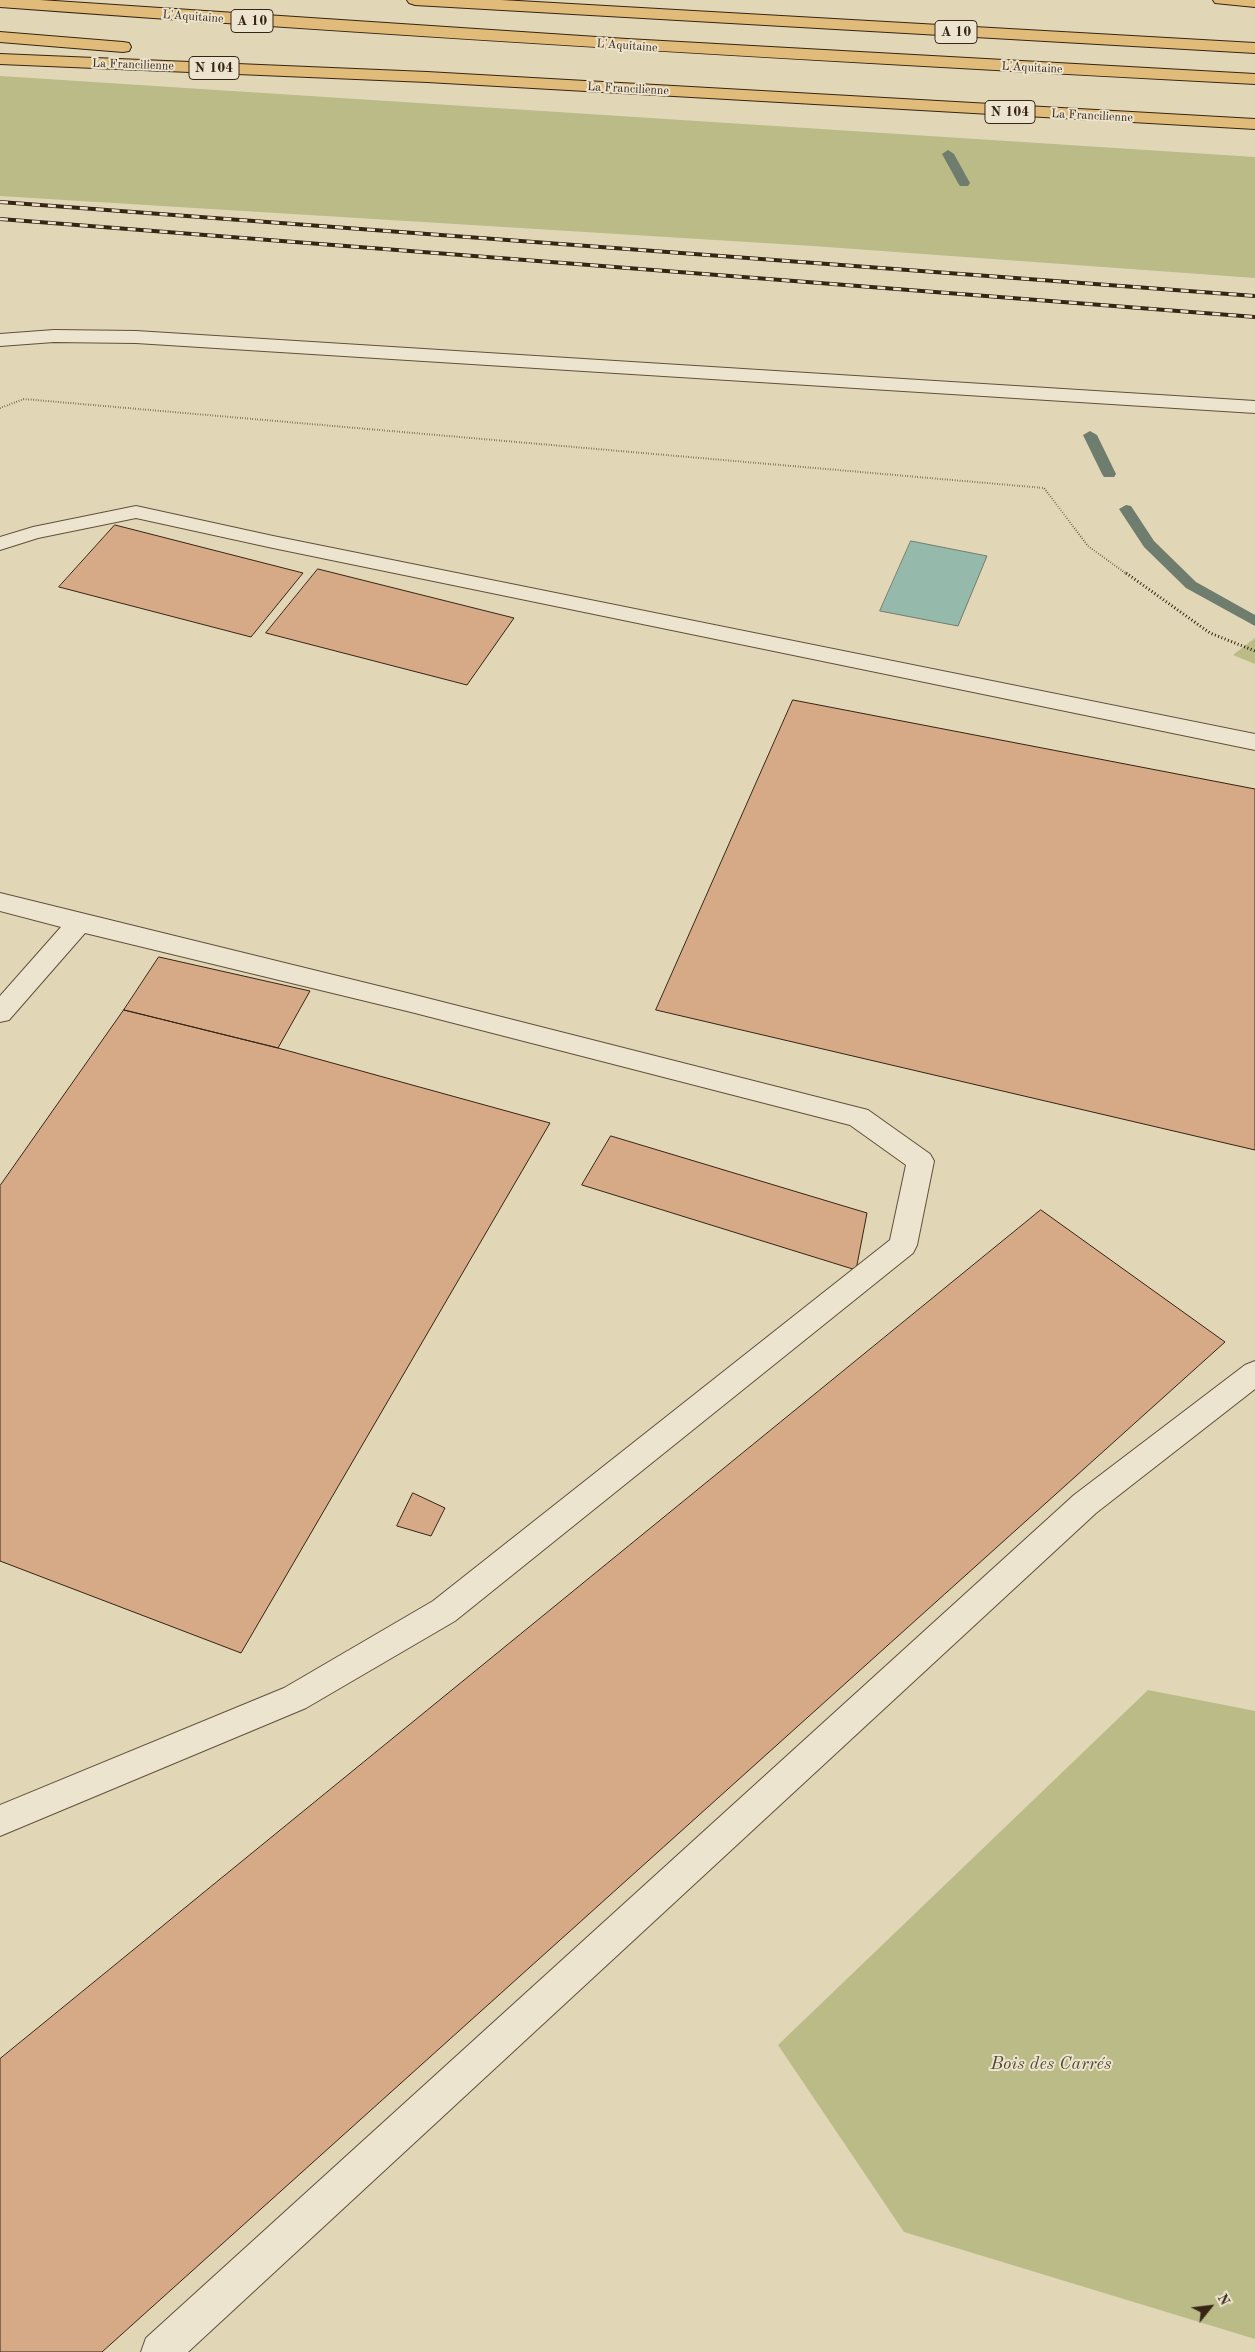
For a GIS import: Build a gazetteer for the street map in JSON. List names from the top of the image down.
{
  "streets": {
    "highway": [
      "L'Aquitaine",
      "A 10",
      "La Francilienne",
      "N 104"
    ]
  },
  "parks": ["Bois des Carrés"],
  "north": "top right"
}
